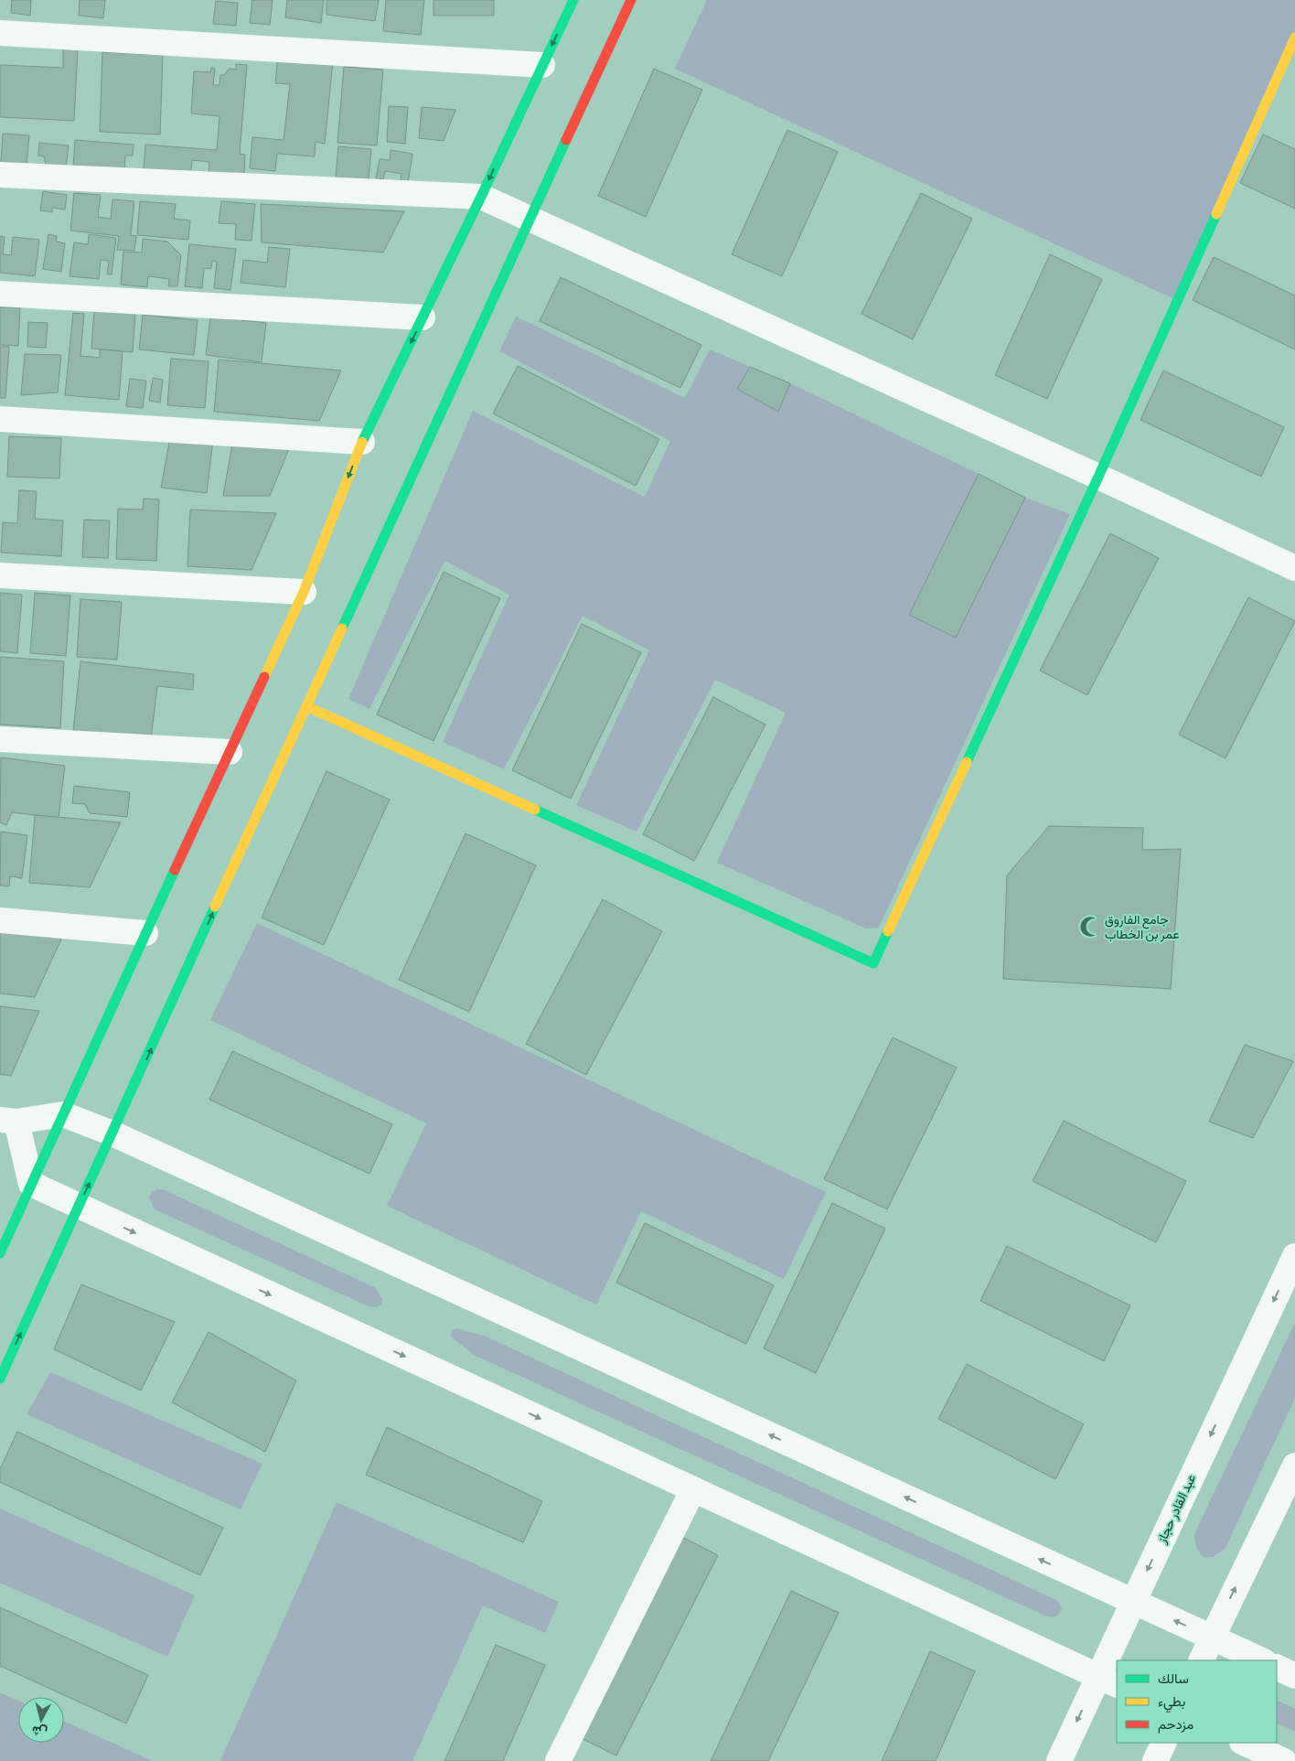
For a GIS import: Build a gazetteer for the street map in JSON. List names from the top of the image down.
{
  "streets": {
    "street": ["عبد القادر حجاز"]
  },
  "places": {
    "mosque": ["جامع الفاروق عمر بن الخطاب"]
  },
  "legend": ["سالك", "بطيء", "مزدحم"],
  "north": "bottom"
}
